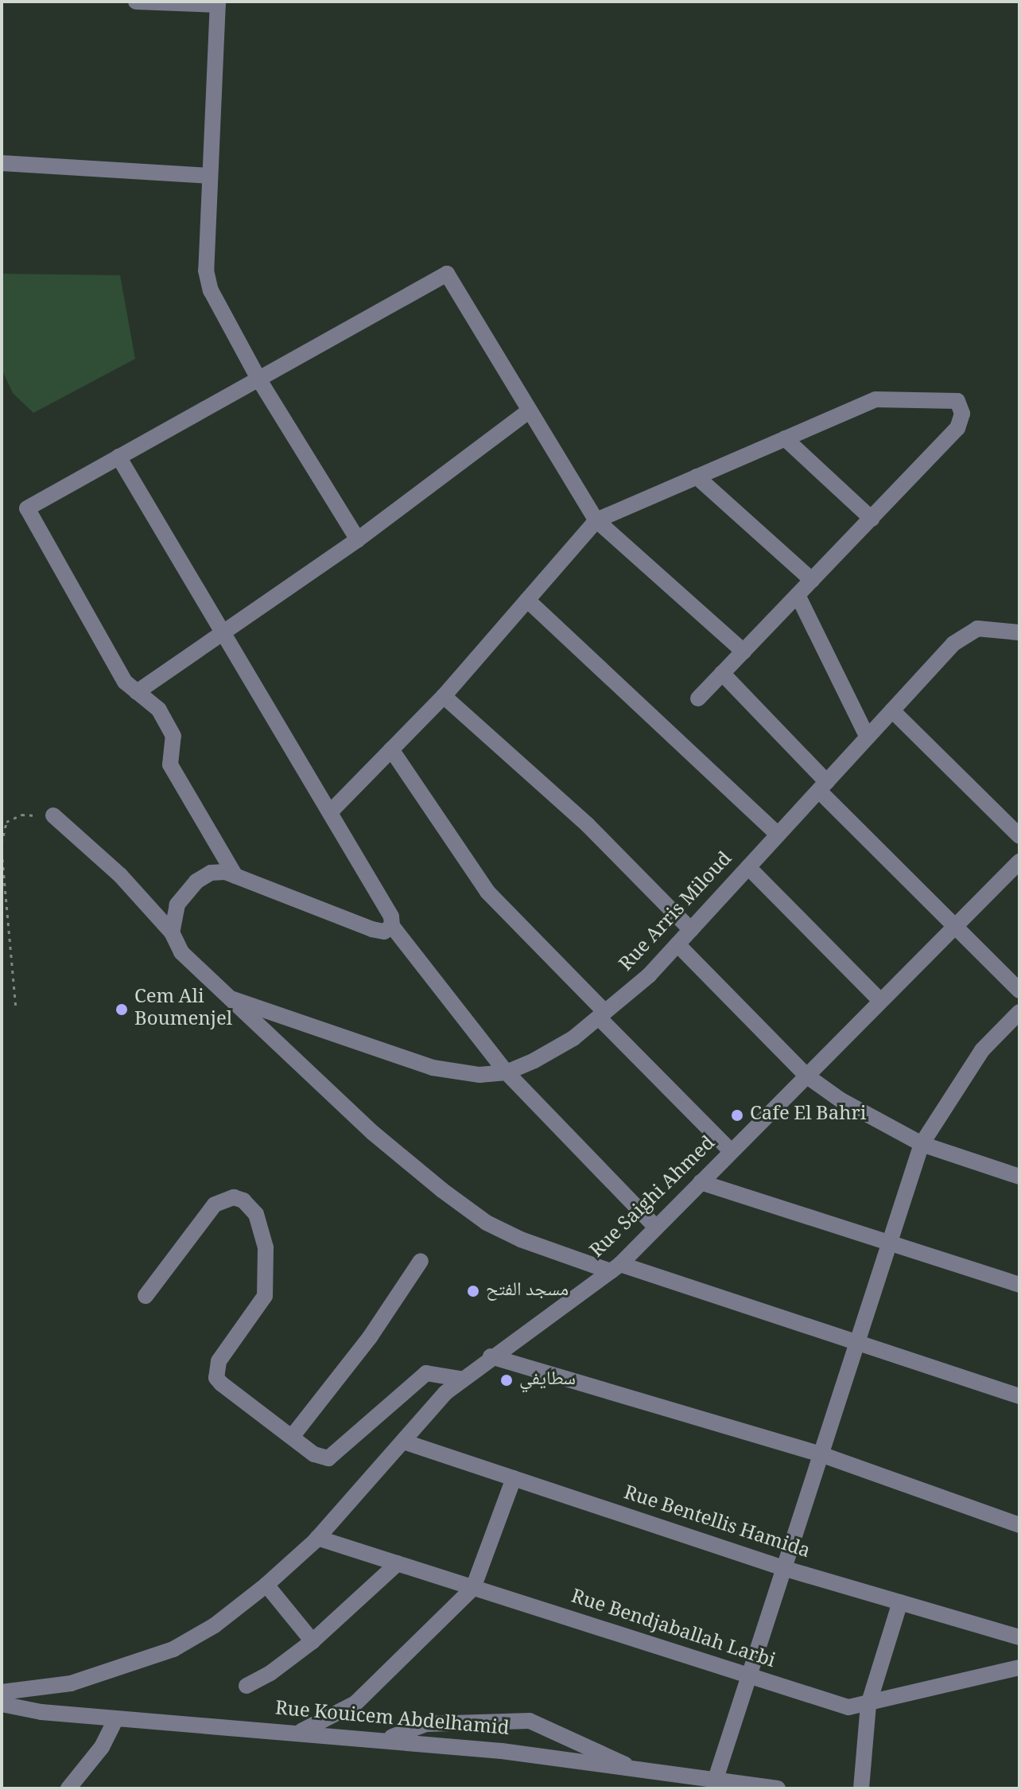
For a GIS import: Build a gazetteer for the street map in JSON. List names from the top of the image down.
{
  "streets": {
    "street": [
      "Rue Arris Miloud",
      "Rue Saighi Ahmed",
      "Rue Bentellis Hamida",
      "Rue Bendjaballah Larbi",
      "Rue Kouicem Abdelhamid"
    ]
  },
  "crossings": [
    ["Rue Saighi Ahmed", "Rue Bentellis Hamida"],
    ["Rue Saighi Ahmed", "Rue Bendjaballah Larbi"]
  ],
  "places": [
    "Cem Ali Boumenjel",
    "Cafe El Bahri",
    "مسجد الفتح",
    "سطايفي"
  ]
}
